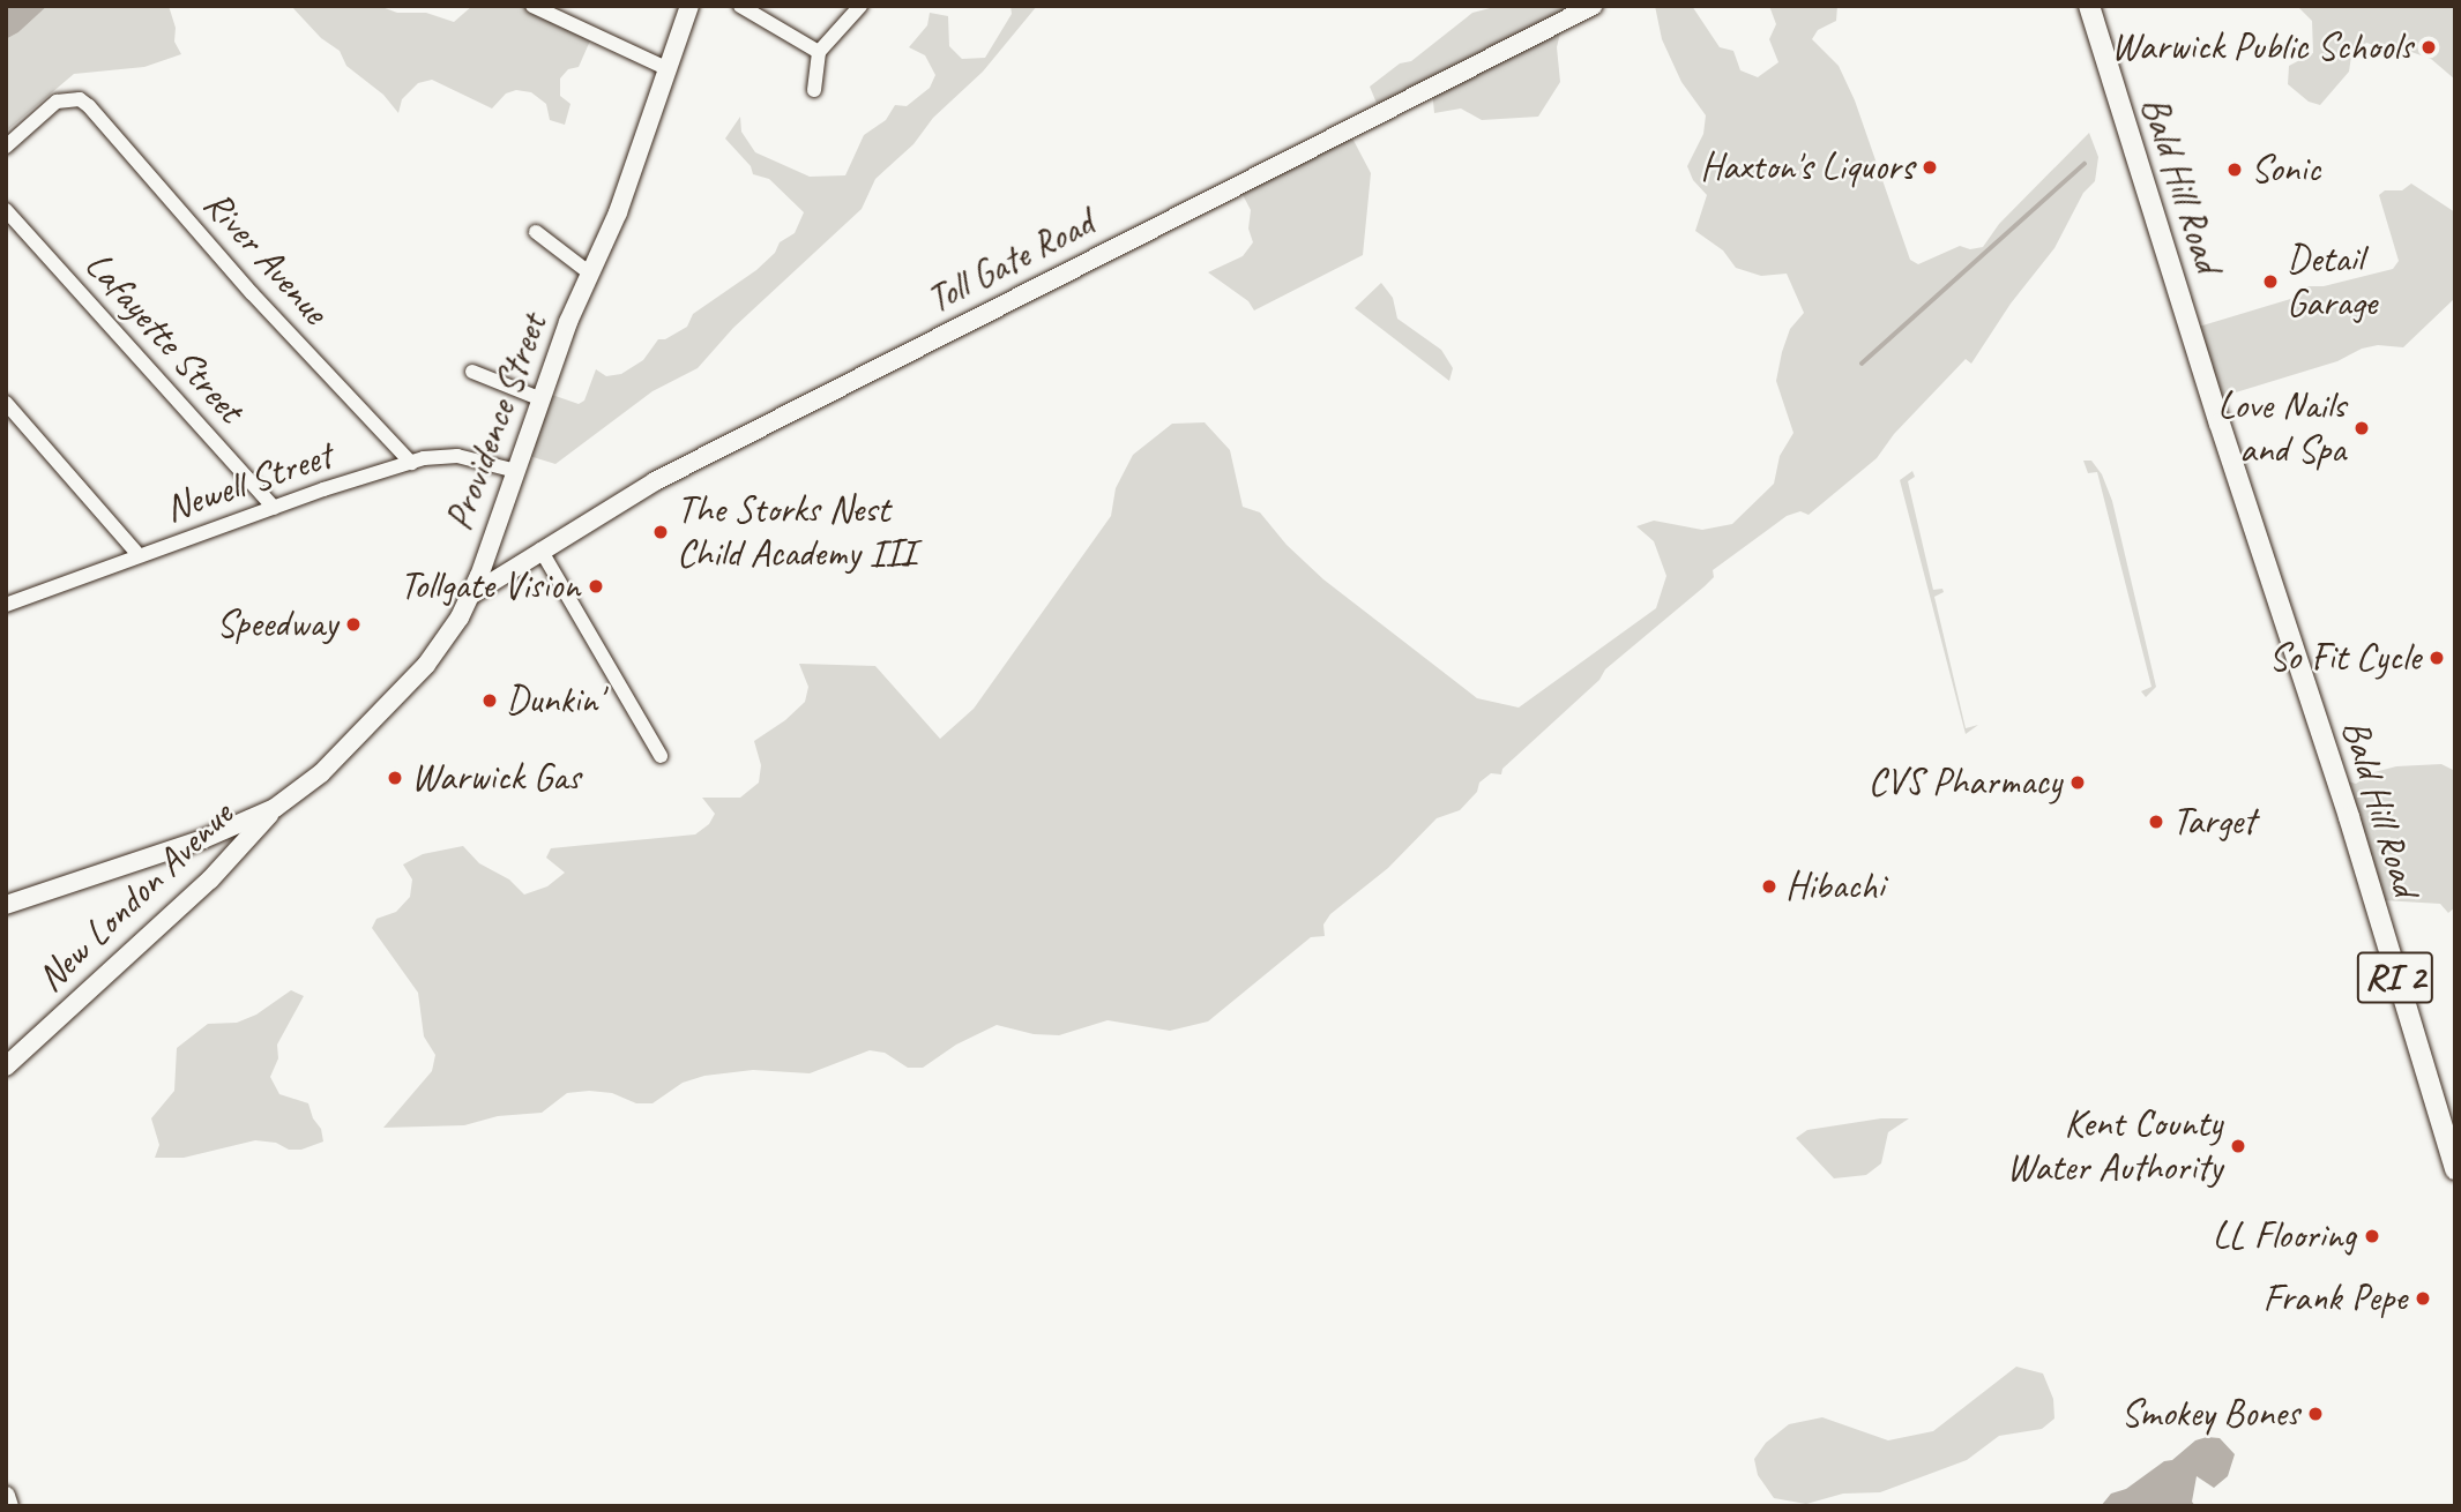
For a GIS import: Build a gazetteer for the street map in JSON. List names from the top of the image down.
{
  "streets": {
    "main road": [
      "Bald Hill Road",
      "Toll Gate Road",
      "Providence Street",
      "New London Avenue",
      "RI 2"
    ],
    "street": ["River Avenue", "Lafayette Street", "Newell Street"]
  },
  "crossings": [
    ["River Avenue", "Newell Street"],
    ["Toll Gate Road", "Providence Street"],
    ["Lafayette Street", "Newell Street"],
    ["Providence Street", "Newell Street"],
    ["Providence Street", "New London Avenue"]
  ],
  "places": [
    "Warwick Public Schools",
    "Haxton's Liquors",
    "Sonic",
    "Detail Garage",
    "Love Nails and Spa",
    "The Storks Nest Child Academy III",
    "Tollgate Vision",
    "Speedway",
    "So Fit Cycle",
    "Dunkin'",
    "Warwick Gas",
    "CVS Pharmacy",
    "Target",
    "Hibachi",
    "Kent County Water Authority",
    "LL Flooring",
    "Frank Pepe",
    "Smokey Bones"
  ]
}
